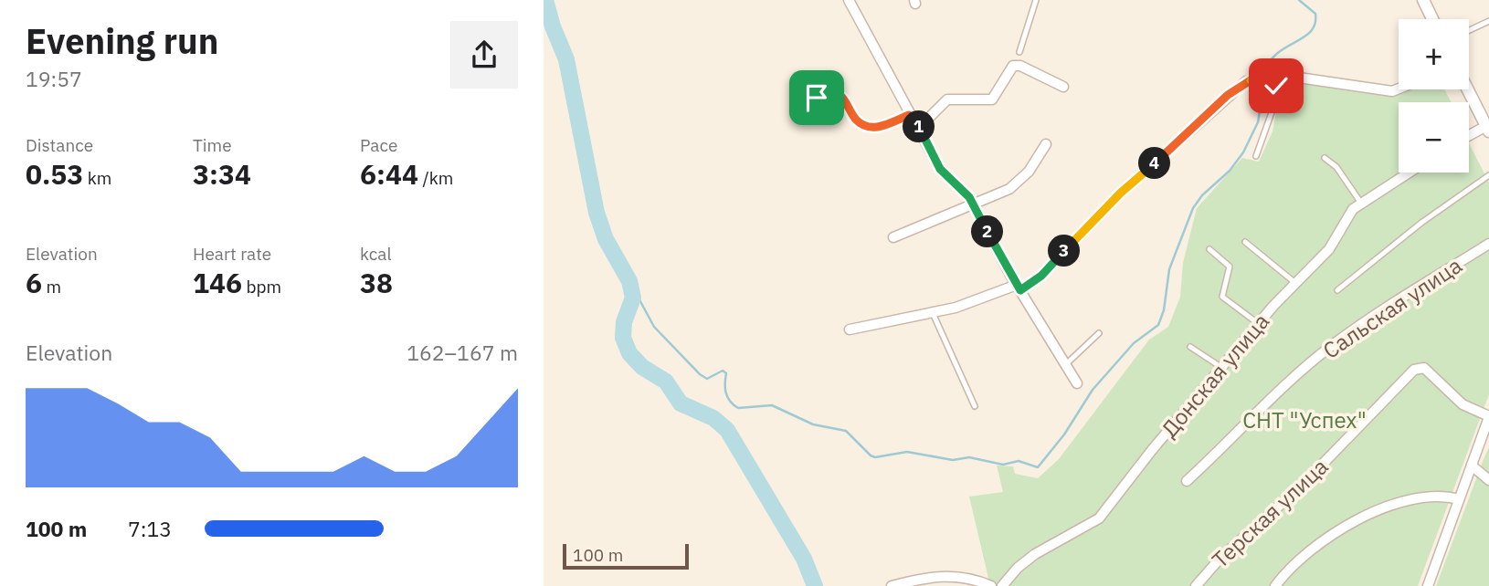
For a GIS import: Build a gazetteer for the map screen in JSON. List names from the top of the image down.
{
  "streets": {
    "street": ["Сальская улица", "Донская улица", "Терская улица"]
  },
  "parks": ["СНТ \"Успех\""],
  "scale_bar": "100 m",
  "page": {
    "heading": ["Evening run", "19:57"],
    "map_buttons": ["+", "−"],
    "stats": [
      ["Distance", "0.53 km"],
      ["Time", "3:34"],
      ["Pace", "6:44 /km"],
      ["Elevation", "6 m"],
      ["Heart rate", "146 bpm"],
      ["kcal", "38"]
    ],
    "pins": [
      "1",
      "4",
      "2",
      "3"
    ],
    "chart": ["Elevation", "162–167 m"],
    "list": [
      {
        "name": "100 m",
        "note": "7:13"
      }
    ],
    "scale": "100 m"
  }
}
